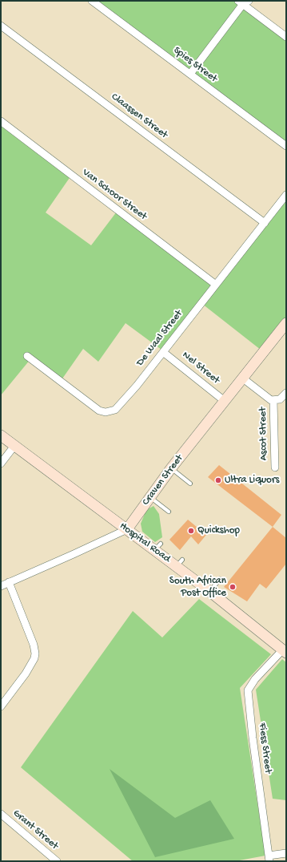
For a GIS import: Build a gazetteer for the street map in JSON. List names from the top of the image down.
{
  "streets": {
    "main road": ["Craven Street", "Hospital Road"],
    "street": [
      "Spies Street",
      "Claassen Street",
      "Van Schoor Street",
      "De Waal Street",
      "Nel Street",
      "Ascot Street",
      "Fiess Street",
      "Grant Street"
    ]
  },
  "crossings": [
    ["Claassen Street", "De Waal Street"],
    ["Van Schoor Street", "De Waal Street"],
    ["De Waal Street", "Nel Street"],
    ["Nel Street", "Craven Street"],
    ["Craven Street", "Hospital Road"],
    ["Hospital Road", "Fiess Street"]
  ],
  "places": ["Ultra Liquors", "Quickshop", "South African Post Office"]
}
